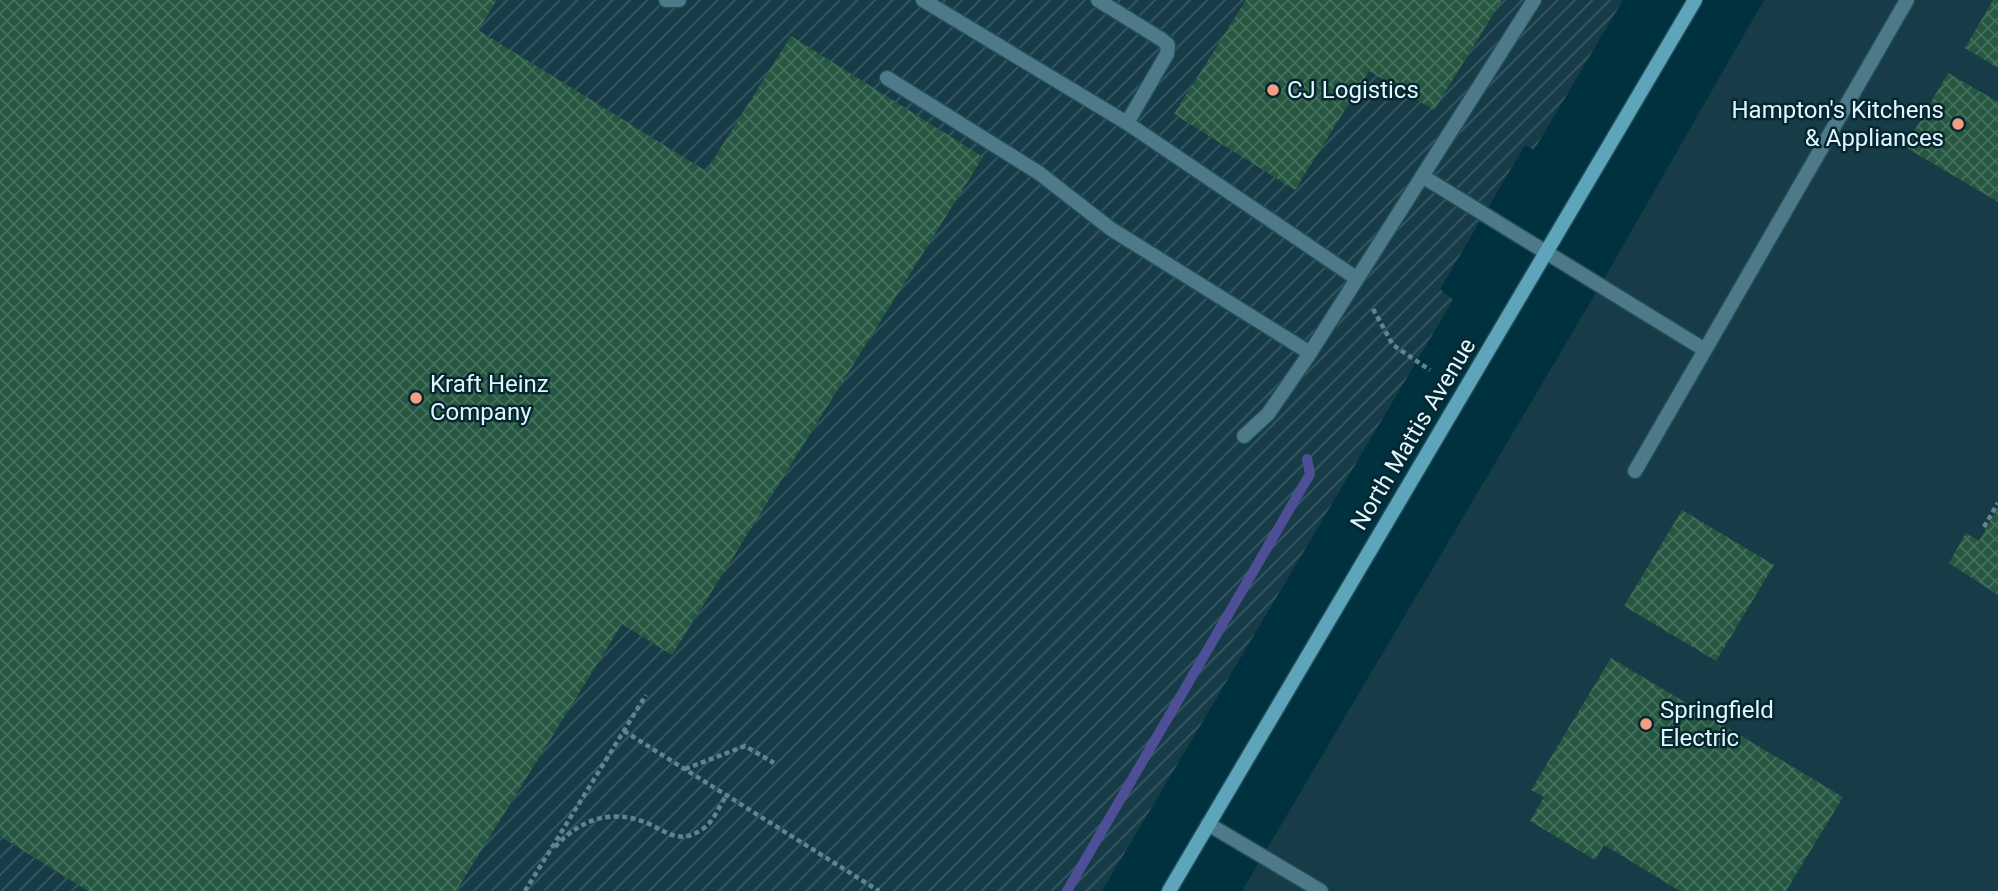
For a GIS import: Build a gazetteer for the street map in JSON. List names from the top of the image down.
{
  "streets": {
    "main road": ["North Mattis Avenue"]
  },
  "places": [
    "CJ Logistics",
    "Hampton's Kitchens & Appliances",
    "Kraft Heinz Company",
    "Springfield Electric"
  ]
}
